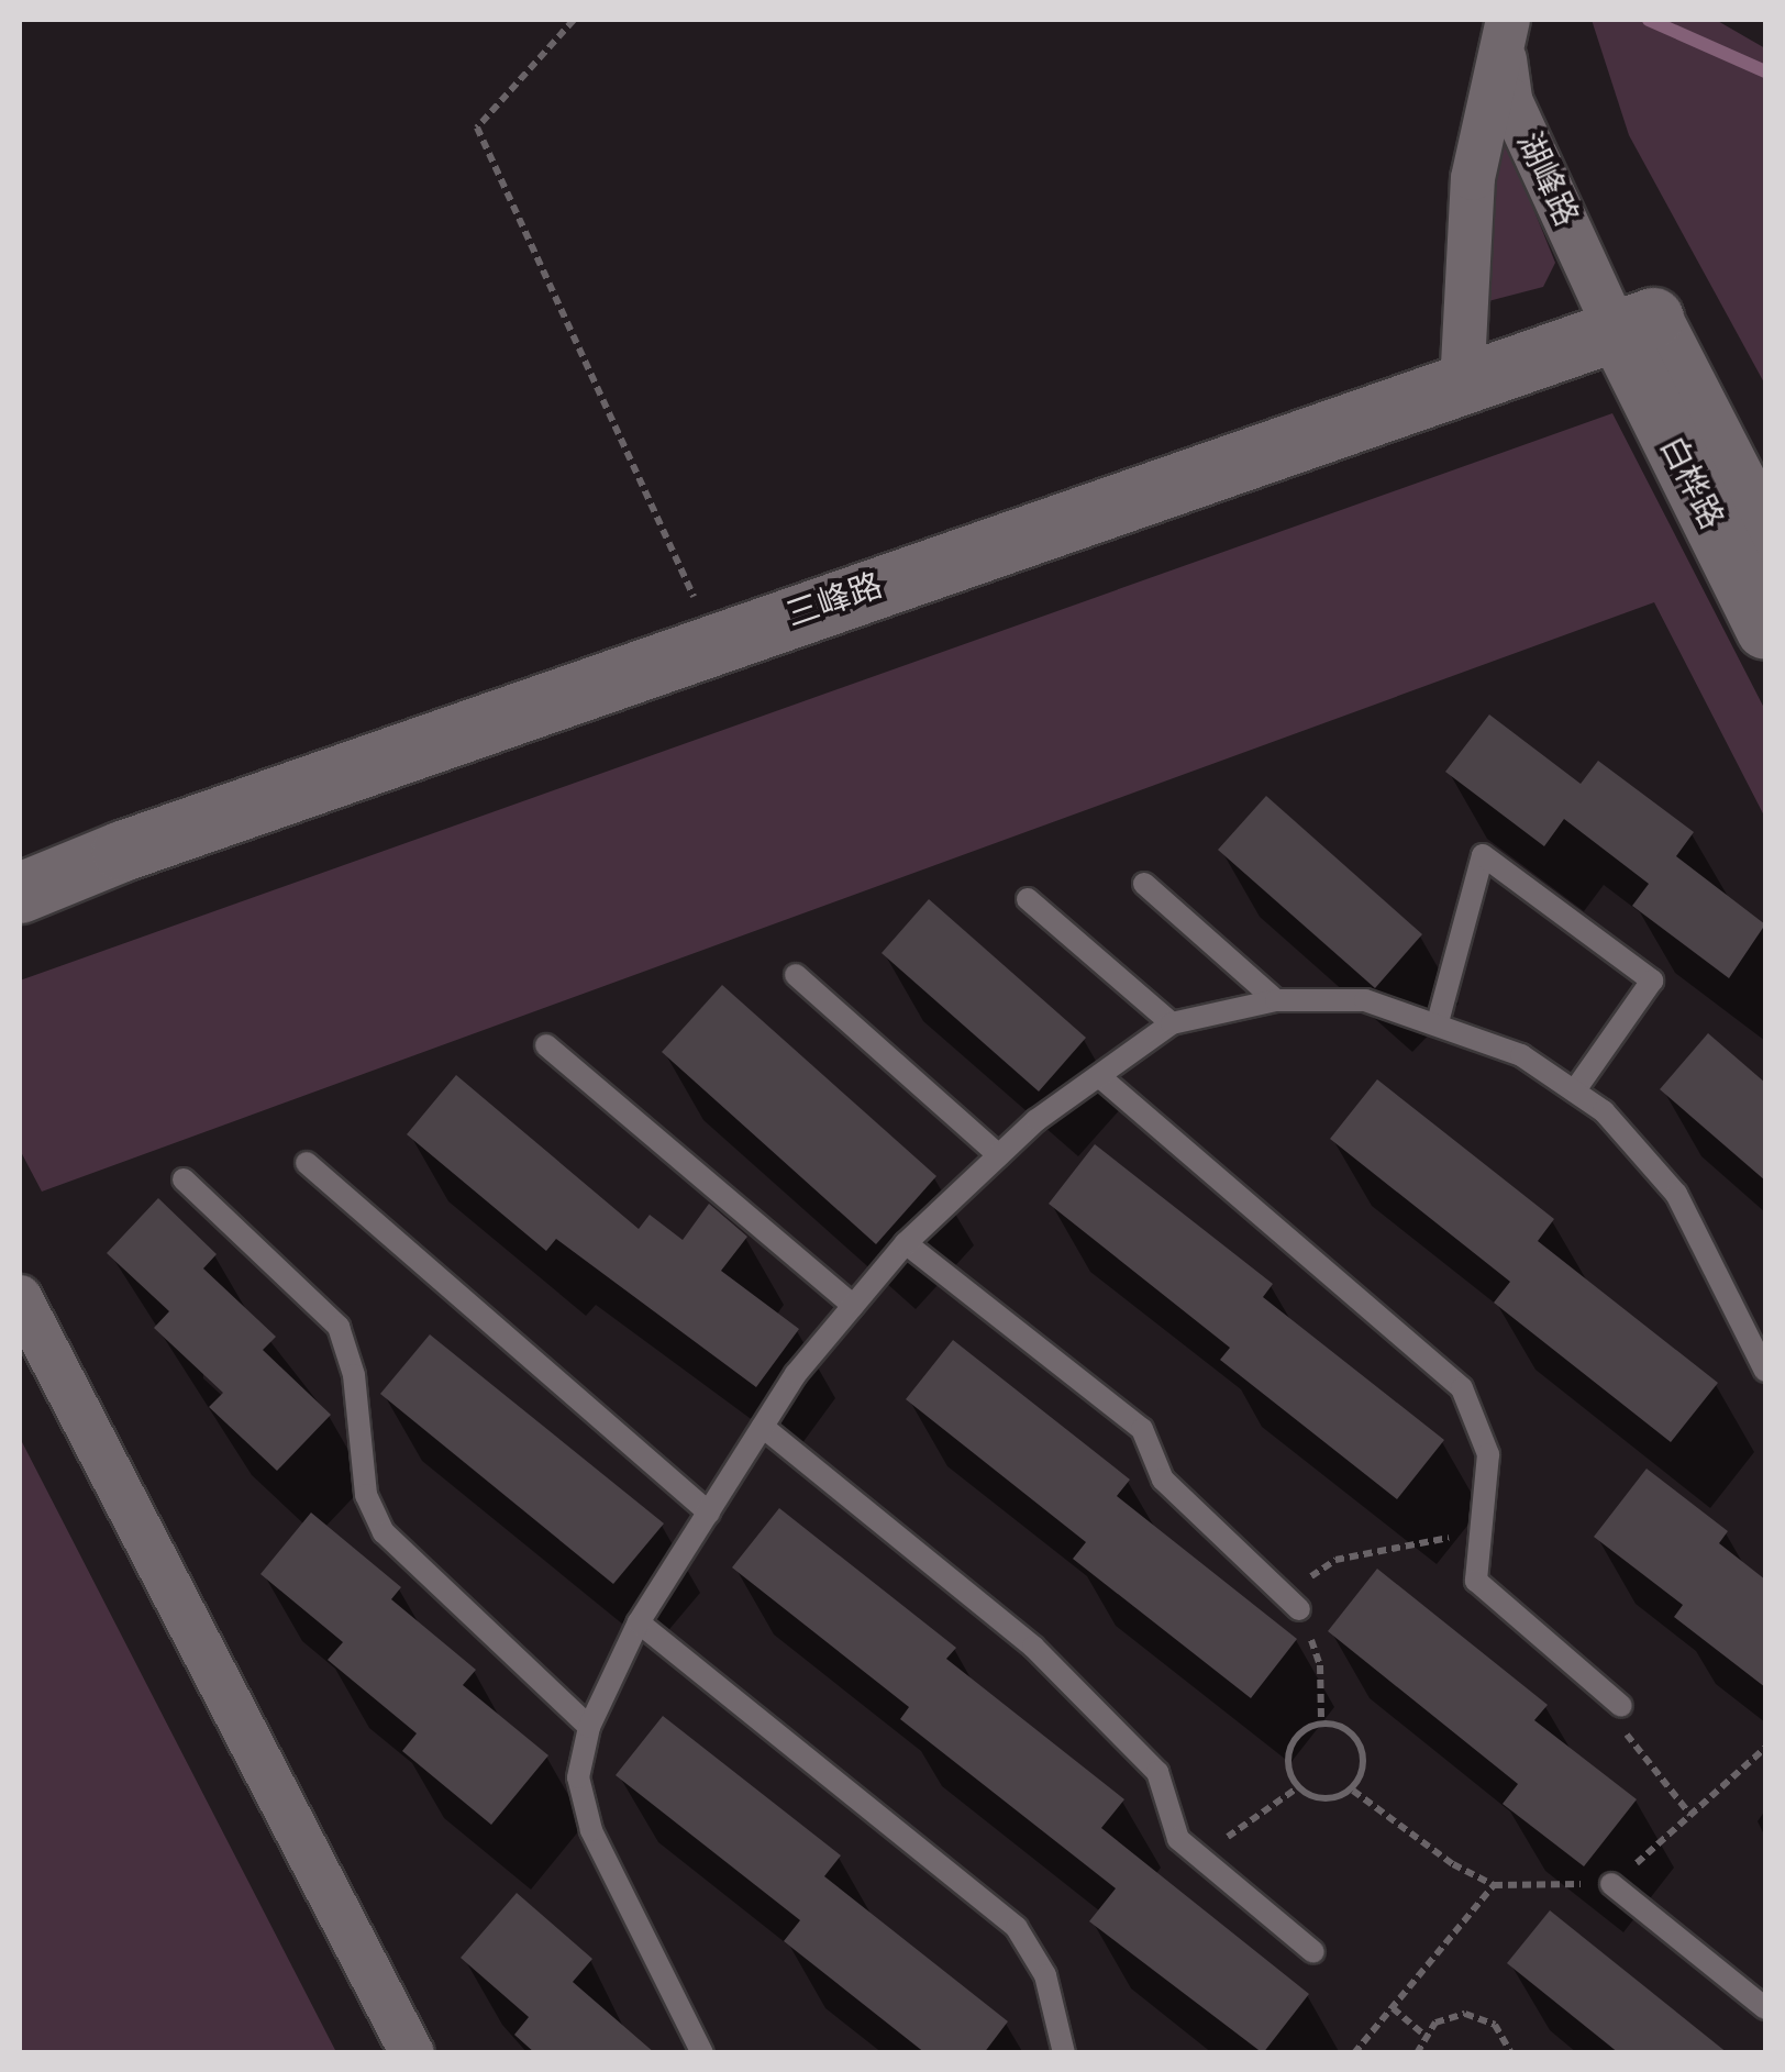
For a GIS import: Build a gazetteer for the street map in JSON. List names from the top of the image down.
{
  "streets": {
    "main road": ["三峰路"],
    "street": ["湖峰路", "白桦路"]
  },
  "crossings": [
    ["湖峰路", "白桦路"],
    ["湖峰路", "三峰路"],
    ["白桦路", "三峰路"]
  ]
}
